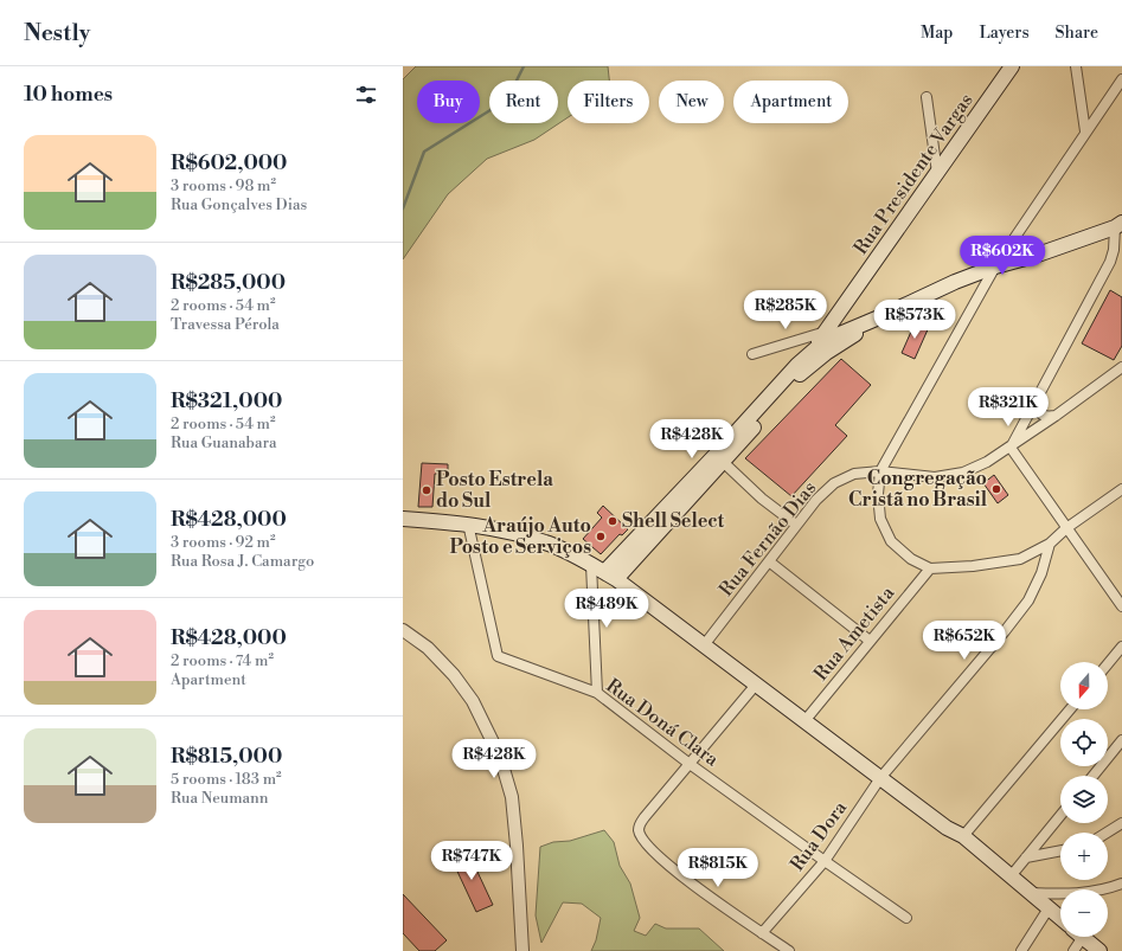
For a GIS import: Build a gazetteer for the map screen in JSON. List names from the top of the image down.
{
  "streets": {
    "main road": ["Rua Presidente Vargas"],
    "street": [
      "Rua Fernão Dias",
      "Rua Ametista",
      "Rua Doná Clara",
      "Rua Dora"
    ]
  },
  "crossings": [
    ["Rua Doná Clara", "Rua Dora"]
  ],
  "places": [
    "Congregação Cristã no Brasil",
    "Posto Estrela do Sul",
    "Shell Select",
    "Araújo Auto Posto e Serviços"
  ],
  "north": "bottom",
  "page": {
    "header": "Nestly",
    "nav": ["Map", "Layers", "Share"],
    "heading": "10 homes",
    "chip": [
      "Buy",
      "Rent",
      "Filters",
      "New",
      "Apartment"
    ],
    "list": [
      {
        "name": "R$602,000",
        "note": "3 rooms · 98 m² · Rua Gonçalves Dias"
      },
      {
        "name": "R$285,000",
        "note": "2 rooms · 54 m² · Travessa Pérola"
      },
      {
        "name": "R$321,000",
        "note": "2 rooms · 54 m² · Rua Guanabara"
      },
      {
        "name": "R$428,000",
        "note": "3 rooms · 92 m² · Rua Rosa J. Camargo"
      },
      {
        "name": "R$428,000",
        "note": "2 rooms · 74 m² · Apartment"
      },
      {
        "name": "R$815,000",
        "note": "5 rooms · 183 m² · Rua Neumann"
      }
    ],
    "price": [
      "R$602K",
      "R$285K",
      "R$573K",
      "R$321K",
      "R$428K",
      "R$489K",
      "R$652K",
      "R$428K",
      "R$747K",
      "R$815K"
    ],
    "map_buttons": ["+", "−"]
  }
}
